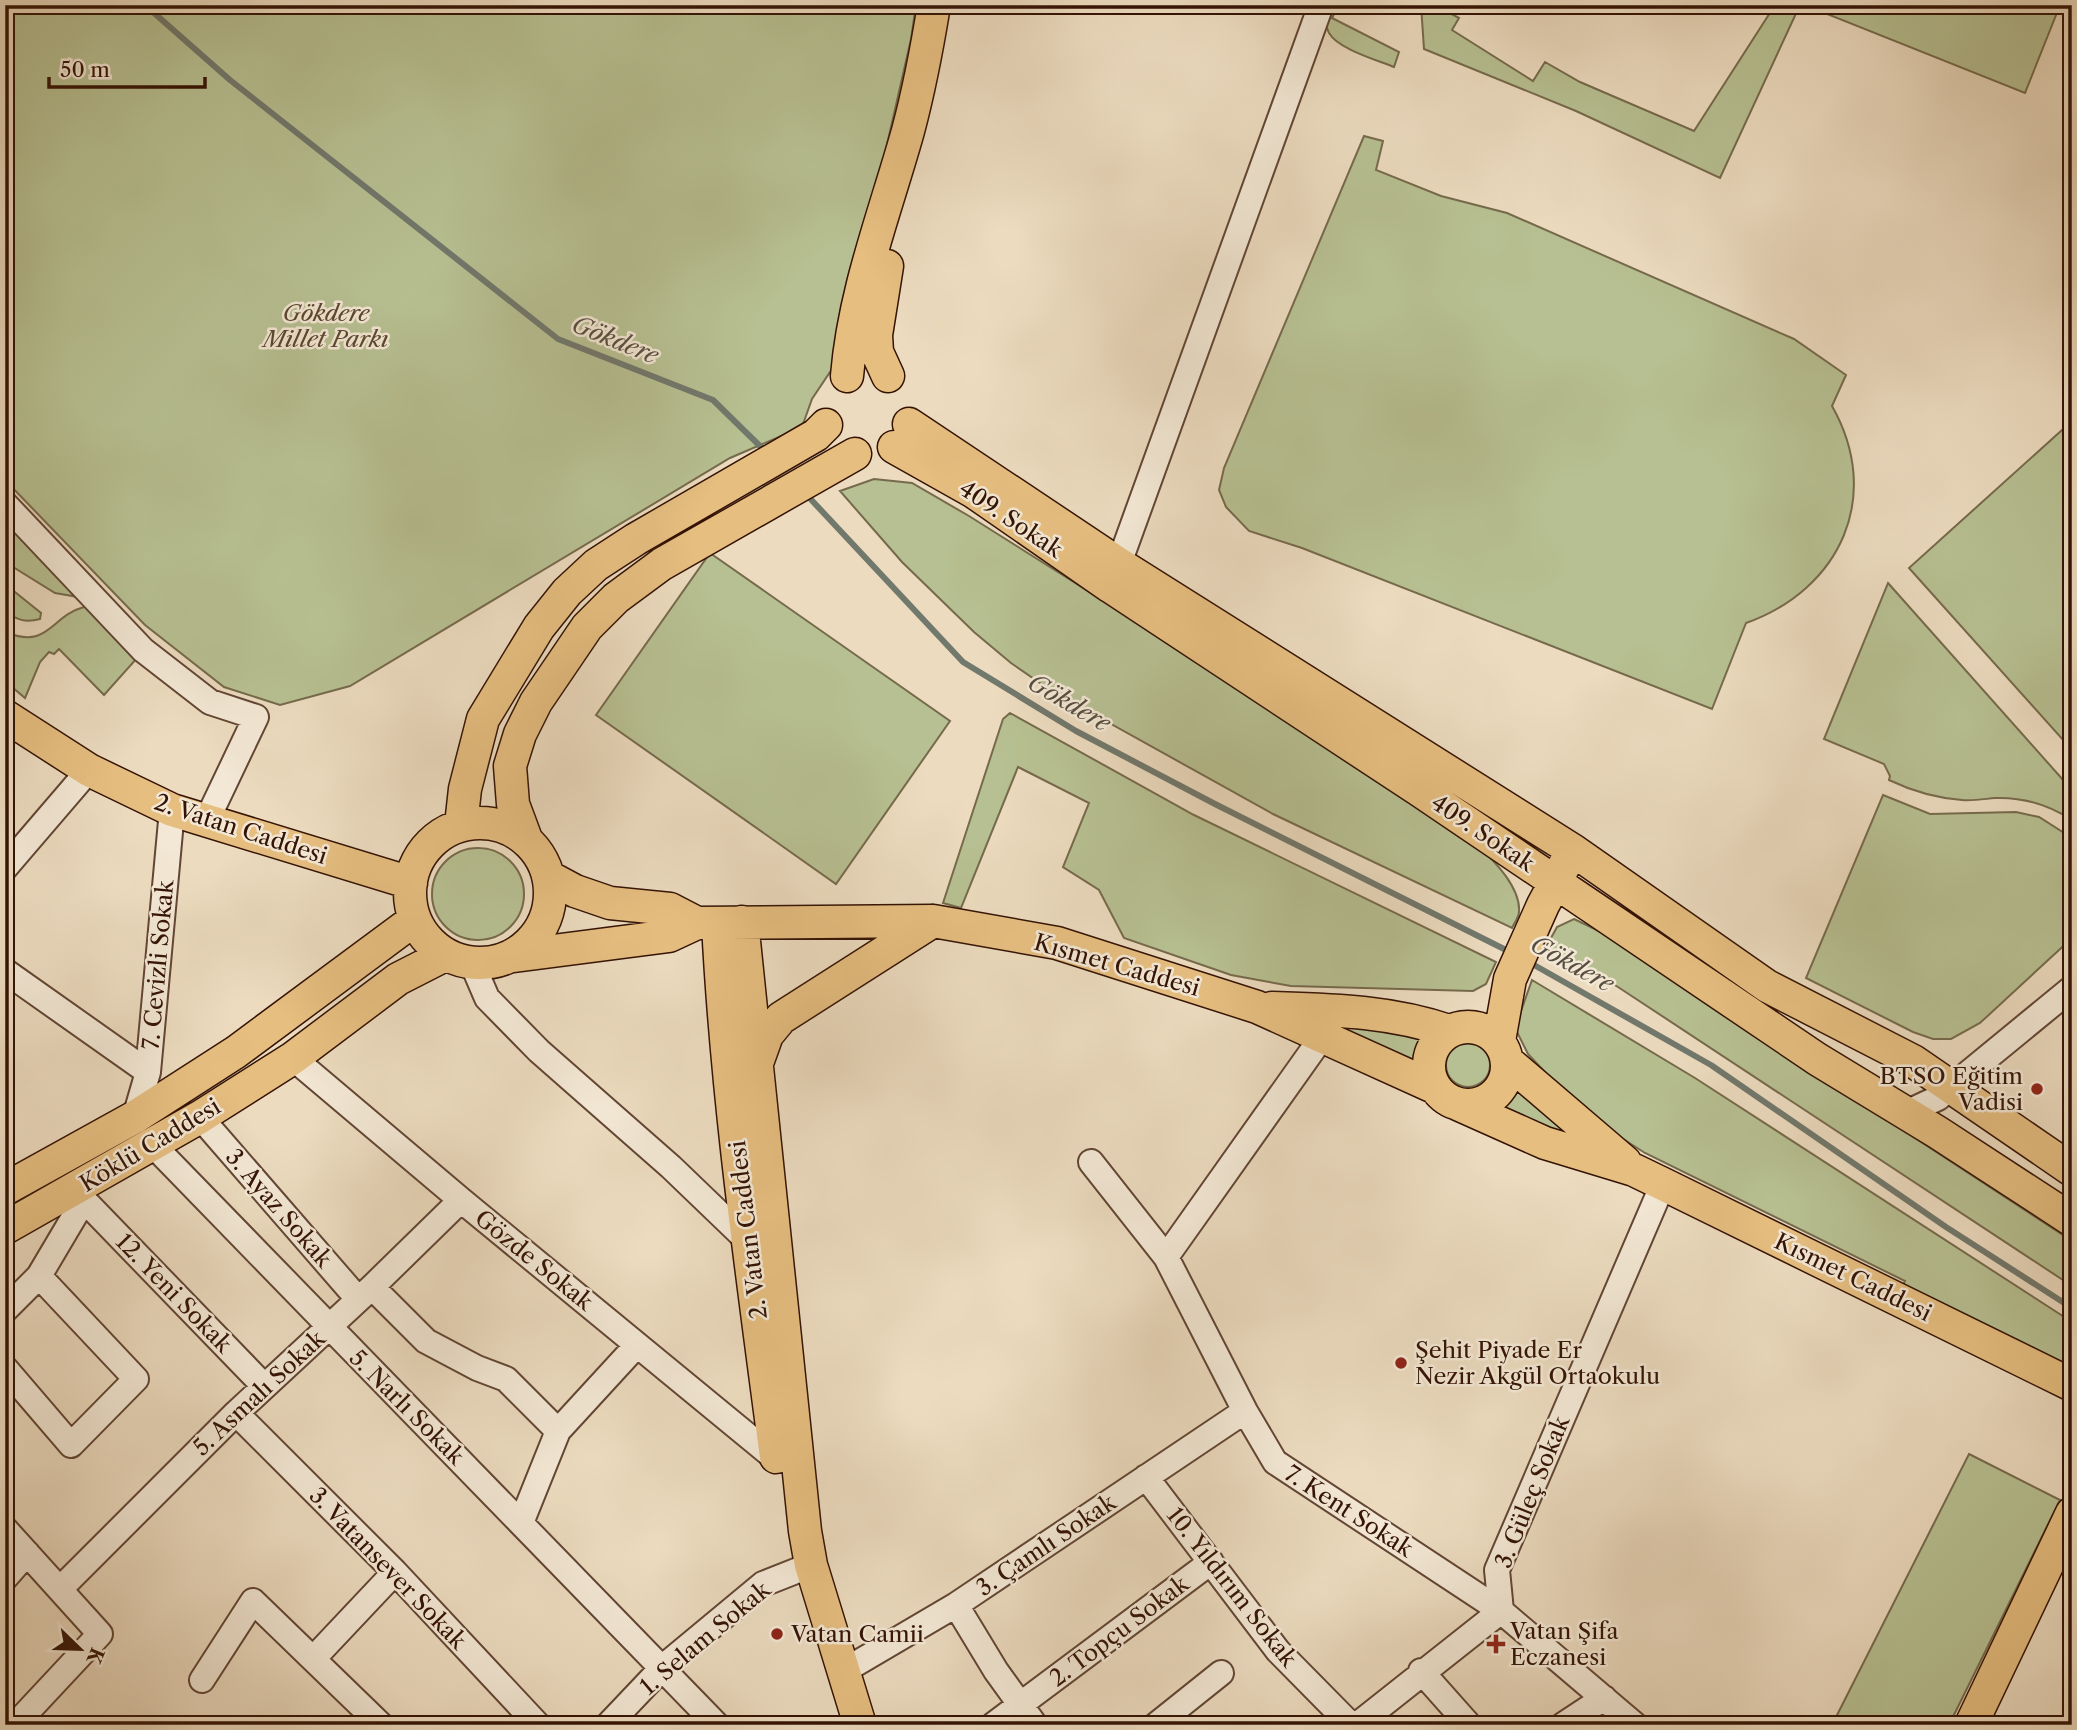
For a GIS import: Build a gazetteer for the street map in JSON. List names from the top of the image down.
{
  "streets": {
    "main road": [
      "409. Sokak",
      "2. Vatan Caddesi",
      "Kısmet Caddesi",
      "Köklü Caddesi"
    ],
    "street": [
      "7. Cevizli Sokak",
      "3. Ayaz Sokak",
      "Gözde Sokak",
      "12. Yeni Sokak",
      "5. Asmalı Sokak",
      "5. Narlı Sokak",
      "3. Güleç Sokak",
      "7. Kent Sokak",
      "3. Çamlı Sokak",
      "3. Vatansever Sokak",
      "10. Yıldırım Sokak",
      "2. Topçu Sokak",
      "1. Selam Sokak"
    ]
  },
  "crossings": [
    ["2. Vatan Caddesi", "7. Cevizli Sokak"],
    ["2. Vatan Caddesi", "Kısmet Caddesi"],
    ["2. Vatan Caddesi", "Köklü Caddesi"],
    ["2. Vatan Caddesi", "Gözde Sokak"],
    ["2. Vatan Caddesi", "3. Çamlı Sokak"],
    ["2. Vatan Caddesi", "1. Selam Sokak"],
    ["7. Cevizli Sokak", "Köklü Caddesi"],
    ["Kısmet Caddesi", "3. Güleç Sokak"],
    ["Köklü Caddesi", "3. Ayaz Sokak"],
    ["Köklü Caddesi", "Gözde Sokak"],
    ["Köklü Caddesi", "12. Yeni Sokak"],
    ["Köklü Caddesi", "5. Narlı Sokak"],
    ["3. Ayaz Sokak", "5. Asmalı Sokak"],
    ["Gözde Sokak", "5. Asmalı Sokak"],
    ["12. Yeni Sokak", "5. Asmalı Sokak"],
    ["5. Asmalı Sokak", "5. Narlı Sokak"],
    ["5. Asmalı Sokak", "3. Vatansever Sokak"],
    ["5. Narlı Sokak", "1. Selam Sokak"],
    ["3. Güleç Sokak", "7. Kent Sokak"],
    ["7. Kent Sokak", "3. Çamlı Sokak"],
    ["3. Çamlı Sokak", "10. Yıldırım Sokak"],
    ["10. Yıldırım Sokak", "2. Topçu Sokak"]
  ],
  "water": ["Gökdere"],
  "parks": ["Gökdere Millet Parkı"],
  "places": {
    "other": ["BTSO Eğitim Vadisi", "Şehit Piyade Er Nezir Akgül Ortaokulu", "Vatan Camii"],
    "health": ["Vatan Şifa Eczanesi"]
  },
  "scale_bar": "50 m",
  "north": "bottom right"
}
